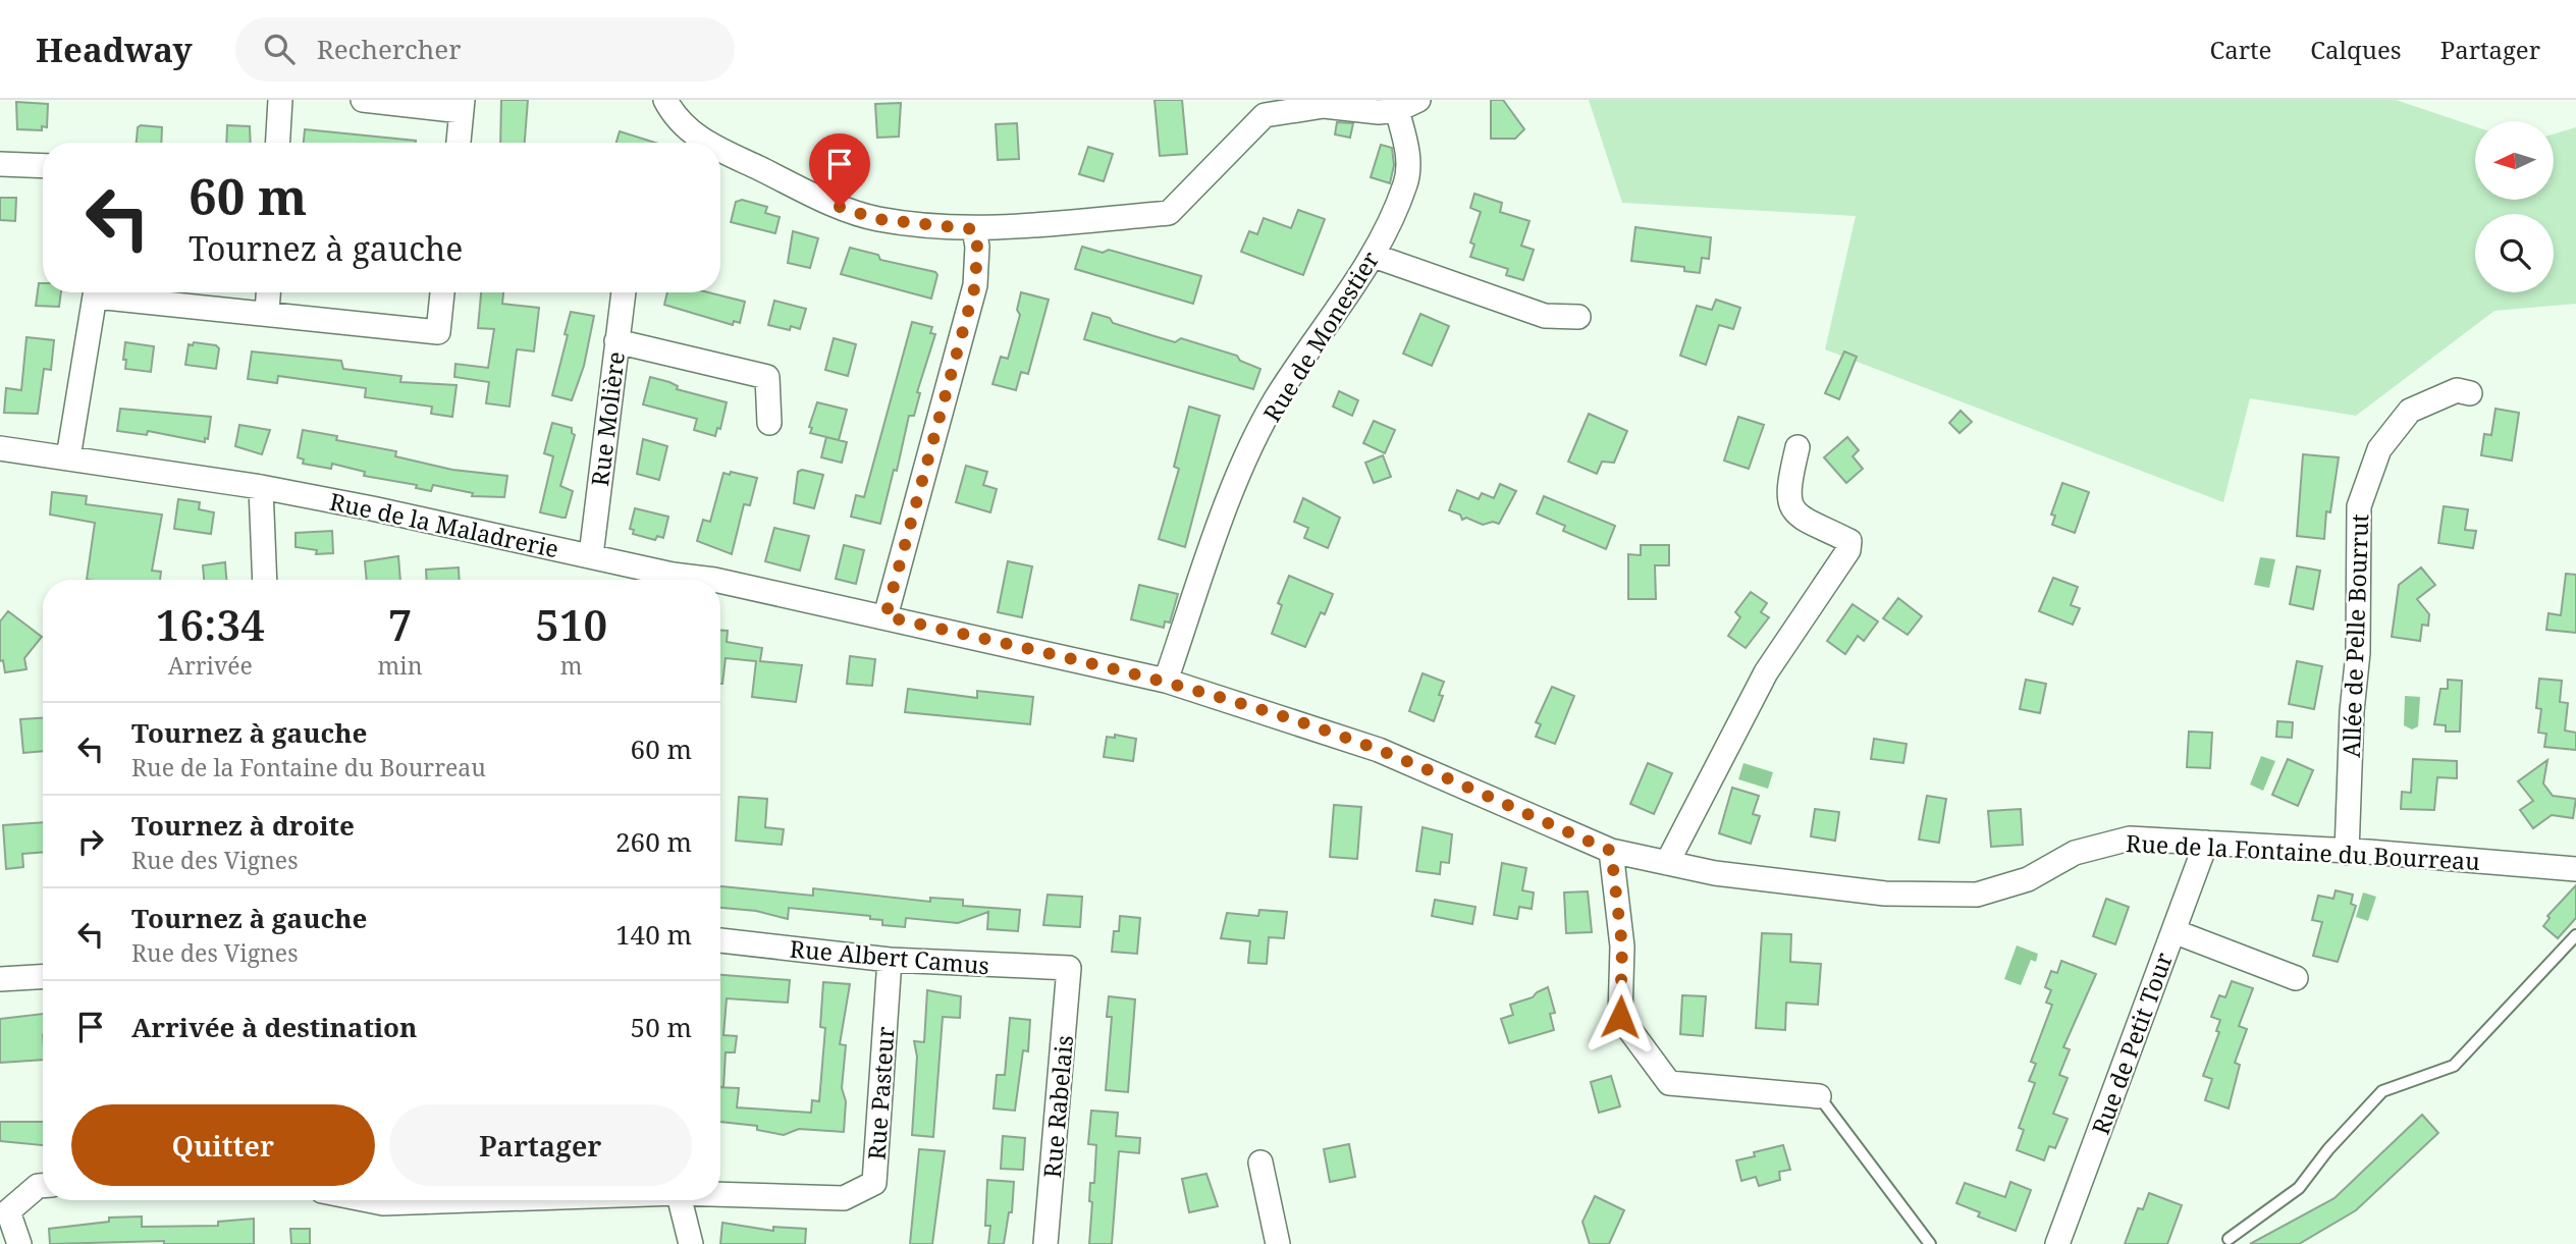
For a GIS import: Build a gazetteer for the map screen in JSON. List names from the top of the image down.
{
  "streets": {
    "street": [
      "Rue de Monestier",
      "Rue Molière",
      "Rue de la Maladrerie",
      "Allée de Pelle Bourrut",
      "Rue de la Fontaine du Bourreau",
      "Rue Albert Camus",
      "Rue de Petit Tour",
      "Rue Pasteur",
      "Rue Rabelais"
    ]
  },
  "crossings": [
    ["Rue de Monestier", "Rue de la Fontaine du Bourreau"],
    ["Rue Molière", "Rue de la Maladrerie"],
    ["Rue de la Maladrerie", "Rue de la Fontaine du Bourreau"],
    ["Allée de Pelle Bourrut", "Rue de la Fontaine du Bourreau"],
    ["Rue de la Fontaine du Bourreau", "Rue de Petit Tour"],
    ["Rue Albert Camus", "Rue Pasteur"],
    ["Rue Albert Camus", "Rue Rabelais"]
  ],
  "north": "left",
  "page": {
    "header": "Headway",
    "search": "Rechercher",
    "nav": ["Carte", "Calques", "Partager"],
    "turn": ["60 m", "Tournez à gauche"],
    "eta": [
      "16:34",
      "Arrivée",
      "7",
      "min",
      "510",
      "m"
    ],
    "list": [
      {
        "name": "Tournez à gauche",
        "note": "Rue de la Fontaine du Bourreau",
        "value": "60 m"
      },
      {
        "name": "Tournez à droite",
        "note": "Rue des Vignes",
        "value": "260 m"
      },
      {
        "name": "Tournez à gauche",
        "note": "Rue des Vignes",
        "value": "140 m"
      },
      {
        "name": "Arrivée à destination",
        "value": "50 m"
      }
    ],
    "buttons": ["Quitter", "Partager"]
  }
}
